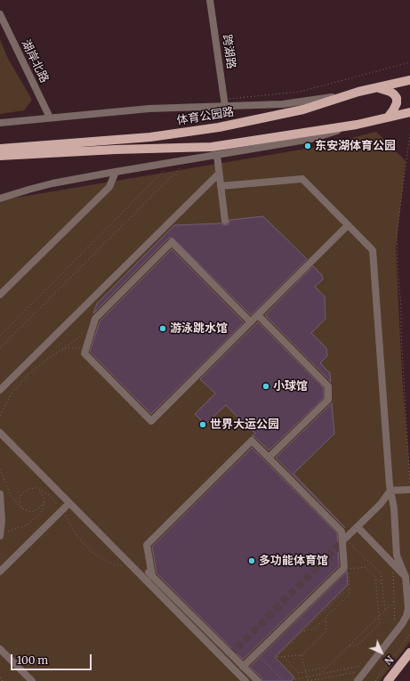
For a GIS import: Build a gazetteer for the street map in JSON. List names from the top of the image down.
{
  "streets": {
    "main road": ["体育公园路"],
    "street": ["跨湖路", "湖岸北路"]
  },
  "places": [
    "东安湖体育公园",
    "游泳跳水馆",
    "小球馆",
    "世界大运公园",
    "多功能体育馆"
  ],
  "scale_bar": "100 m",
  "north": "bottom right"
}
